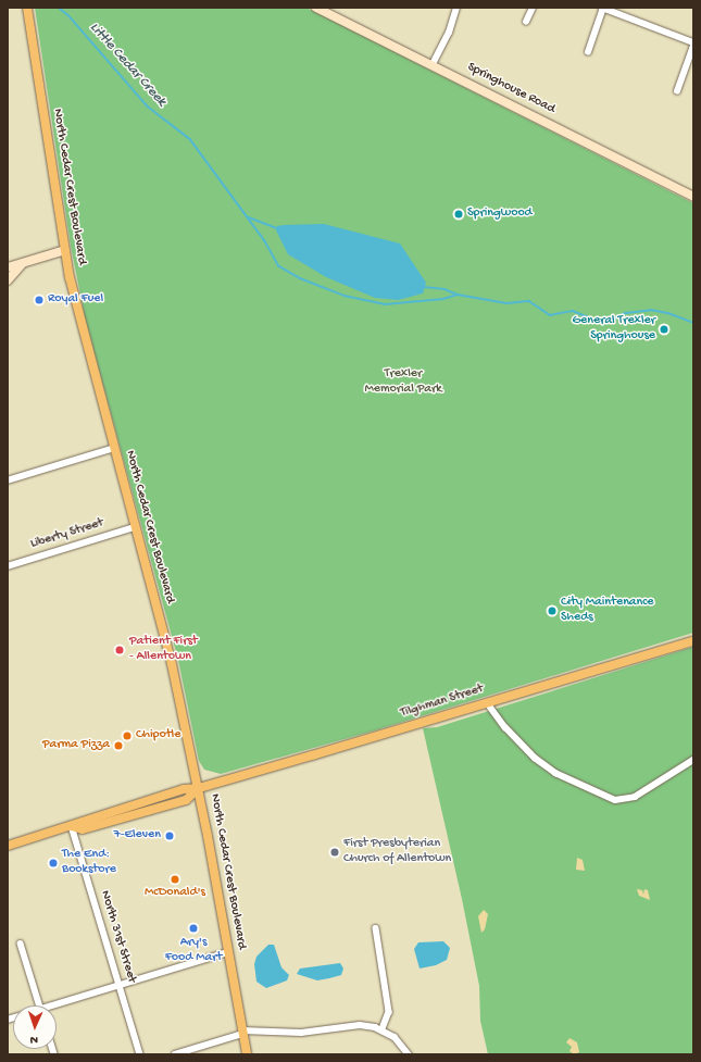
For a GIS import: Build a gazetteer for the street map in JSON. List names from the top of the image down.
{
  "streets": {
    "main road": ["North Cedar Crest Boulevard", "Tilghman Street"],
    "street": ["Springhouse Road", "Liberty Street", "North 31st Street"]
  },
  "crossings": [
    ["North Cedar Crest Boulevard", "Liberty Street"],
    ["North Cedar Crest Boulevard", "Tilghman Street"],
    ["Tilghman Street", "North 31st Street"]
  ],
  "water": ["Little Cedar Creek"],
  "parks": ["Trexler Memorial Park"],
  "places": [
    "Springwood",
    "Royal Fuel",
    "General Trexler Springhouse",
    "City Maintenance Sheds",
    "Patient First - Allentown",
    "Chipotle",
    "Parma Pizza",
    "7-Eleven",
    "First Presbyterian Church of Allentown",
    "The End: Bookstore",
    "McDonald's",
    "Ary's Food Mart"
  ],
  "north": "bottom"
}
